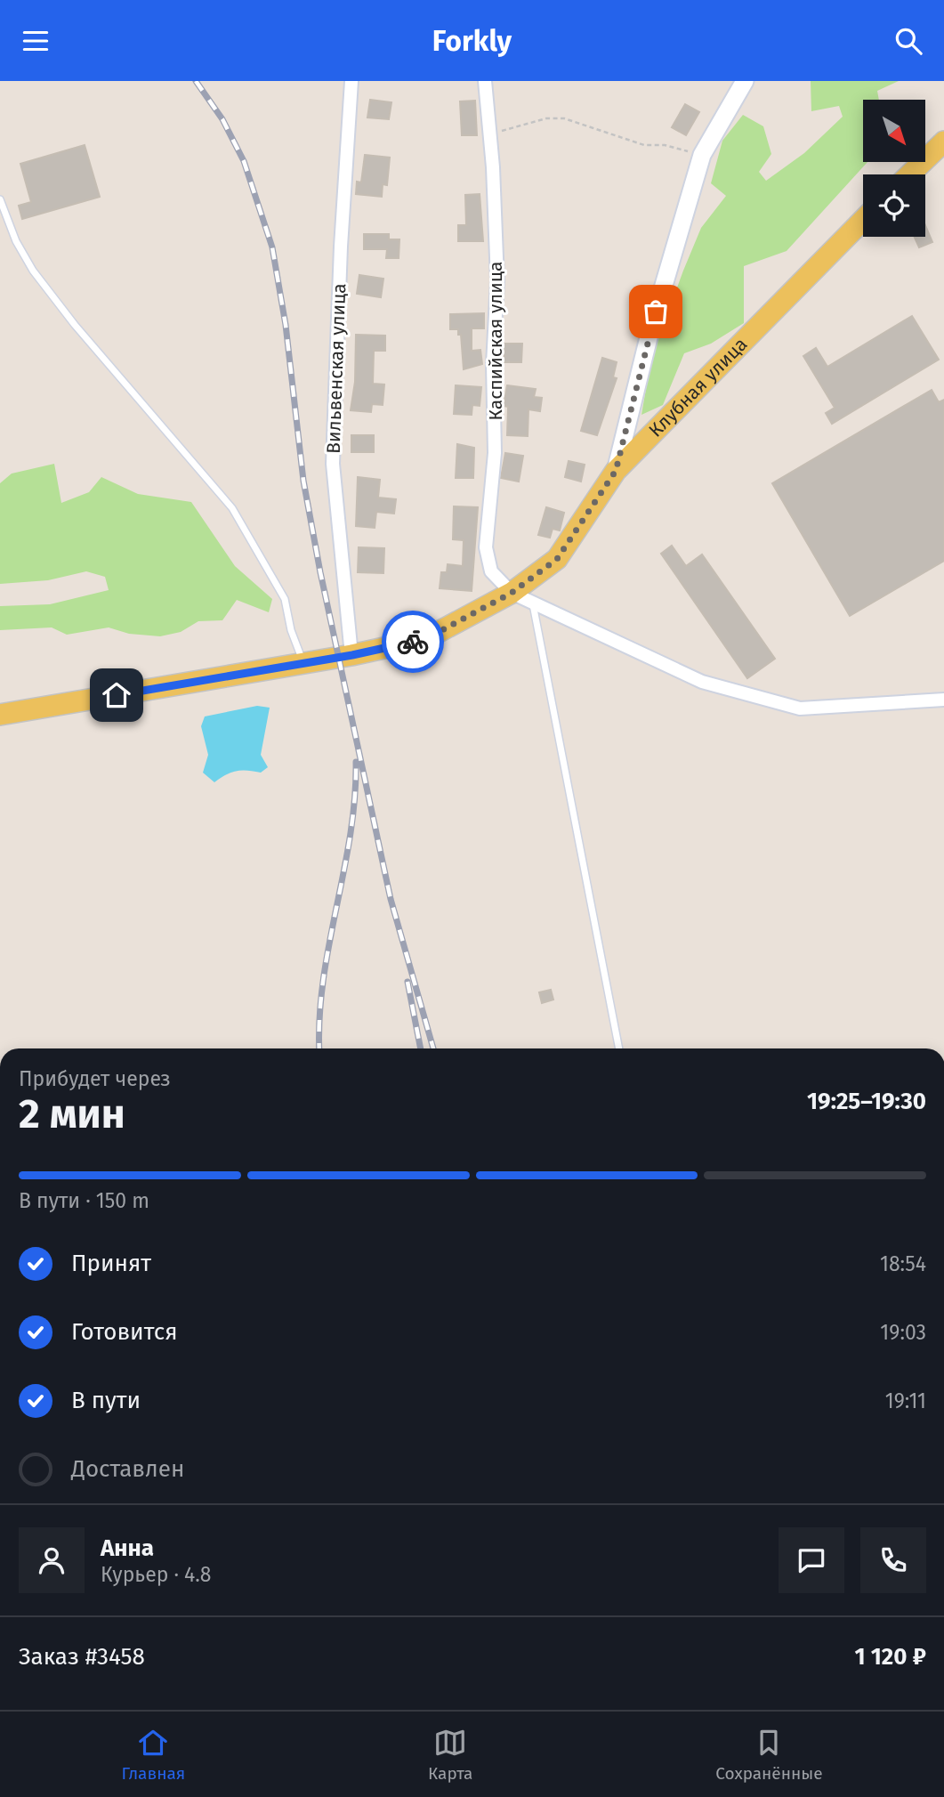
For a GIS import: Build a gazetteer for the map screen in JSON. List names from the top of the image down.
{
  "streets": {
    "main road": ["Клубная улица"],
    "street": ["Каспийская улица", "Вильвенская улица"]
  },
  "crossings": [
    ["Каспийская улица", "Клубная улица"],
    ["Вильвенская улица", "Клубная улица"]
  ],
  "north": "bottom right",
  "page": {
    "header": "Forkly",
    "heading": ["2 мин", "Прибудет через", "19:25–19:30"],
    "panel": [
      "Анна",
      "Курьер · 4.8",
      "Заказ #3458",
      "1 120 ₽"
    ],
    "bar": "В пути · 150 m",
    "list": [
      ["Принят", "18:54"],
      ["Готовится", "19:03"],
      ["В пути", "19:11"],
      "Доставлен"
    ],
    "tabs": ["Главная", "Карта", "Сохранённые"]
  }
}
